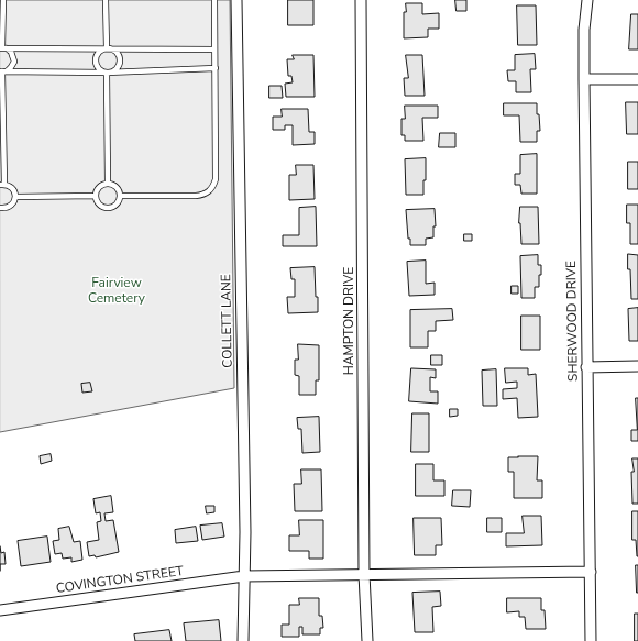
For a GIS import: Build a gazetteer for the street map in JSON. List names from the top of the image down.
{
  "streets": {
    "street": [
      "COLLETT LANE",
      "HAMPTON DRIVE",
      "SHERWOOD DRIVE",
      "COVINGTON STREET"
    ]
  },
  "crossings": [
    ["COLLETT LANE", "COVINGTON STREET"],
    ["HAMPTON DRIVE", "COVINGTON STREET"],
    ["SHERWOOD DRIVE", "COVINGTON STREET"]
  ],
  "parks": ["Fairview Cemetery"]
}
